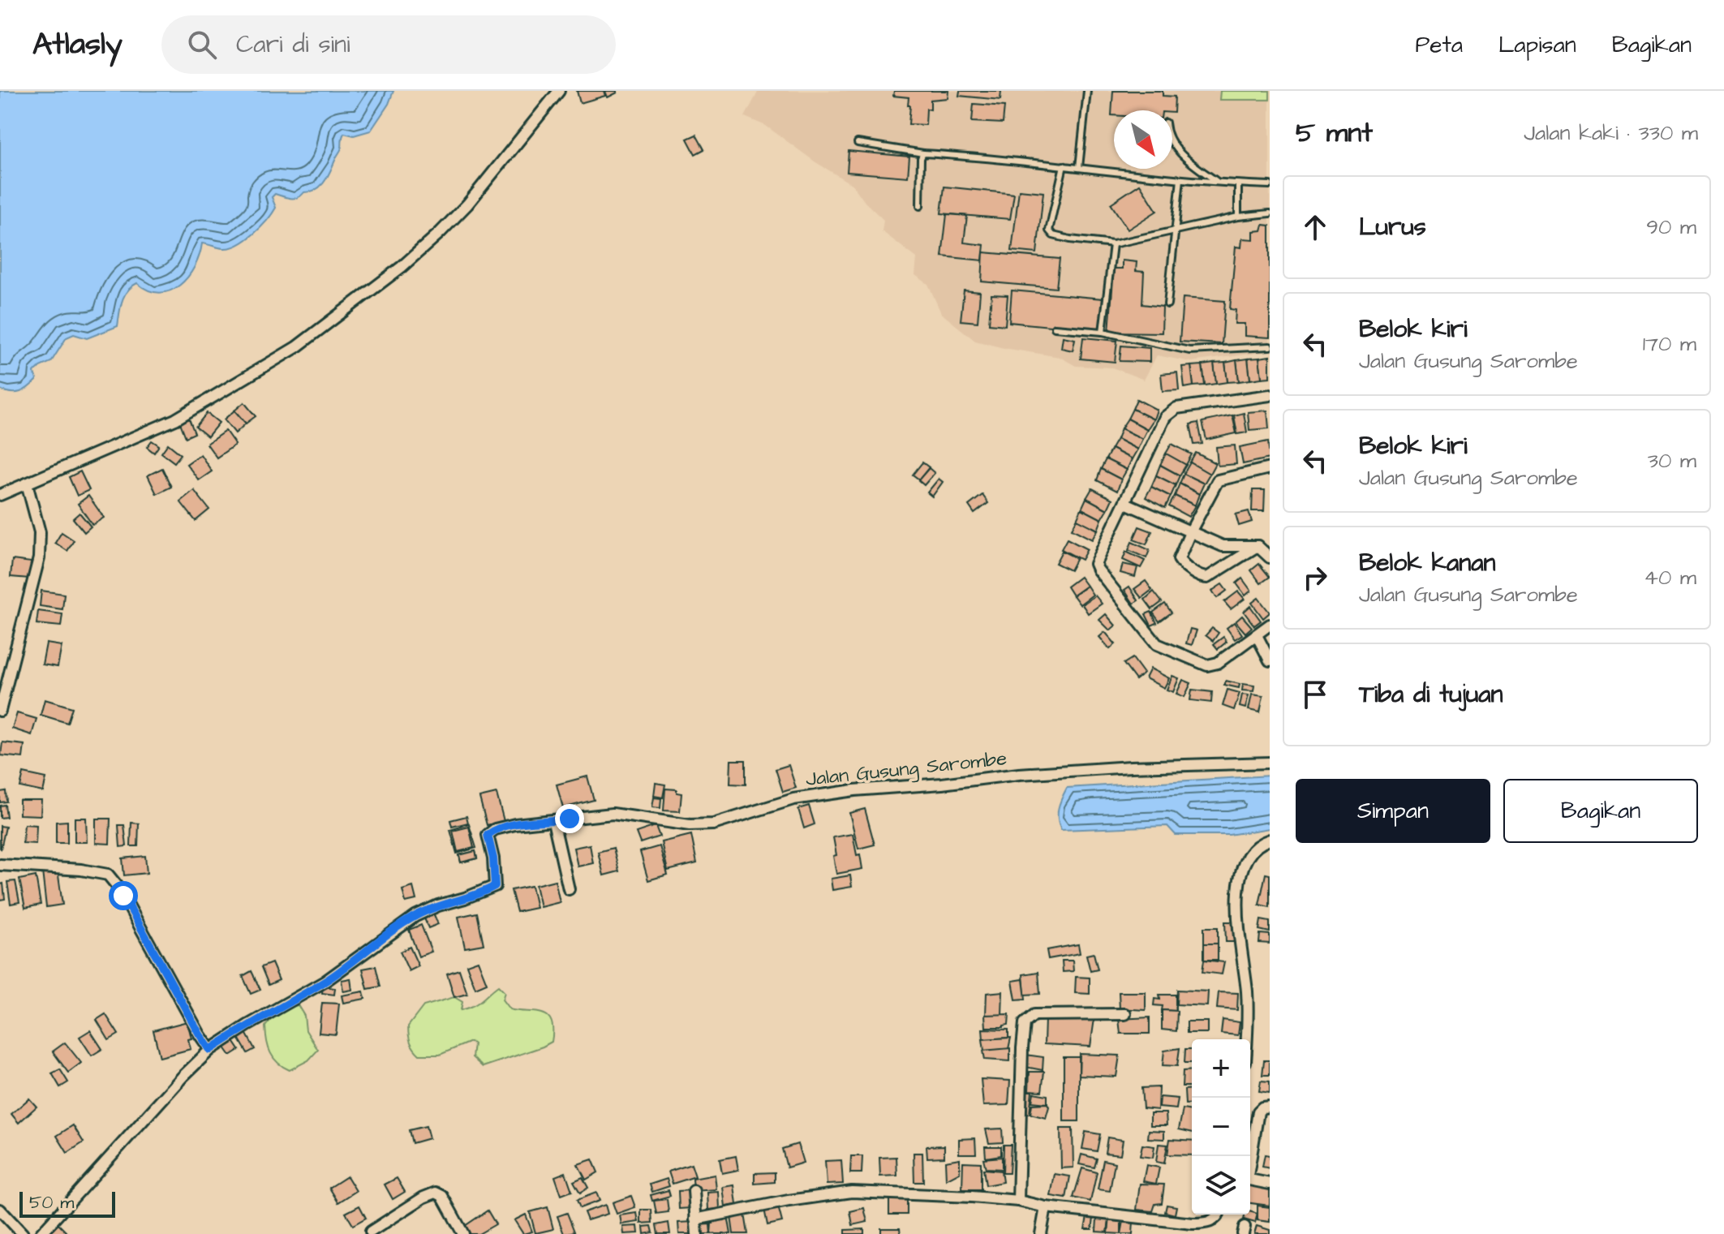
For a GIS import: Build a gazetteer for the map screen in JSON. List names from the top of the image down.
{
  "streets": {
    "street": ["Jalan Gusung Sarombe"]
  },
  "scale_bar": "50 m",
  "north": "bottom right",
  "page": {
    "header": "Atlasly",
    "search": "Cari di sini",
    "nav": ["Peta", "Lapisan", "Bagikan"],
    "heading": ["5 mnt", "Jalan kaki · 330 m"],
    "list": [
      ["Lurus", "90 m"],
      ["Belok kiri", "Jalan Gusung Sarombe", "170 m"],
      ["Belok kiri", "Jalan Gusung Sarombe", "30 m"],
      ["Belok kanan", "Jalan Gusung Sarombe", "40 m"],
      "Tiba di tujuan"
    ],
    "buttons": ["Simpan", "Bagikan"],
    "map_buttons": ["+", "−"],
    "scale": "50 m"
  }
}
